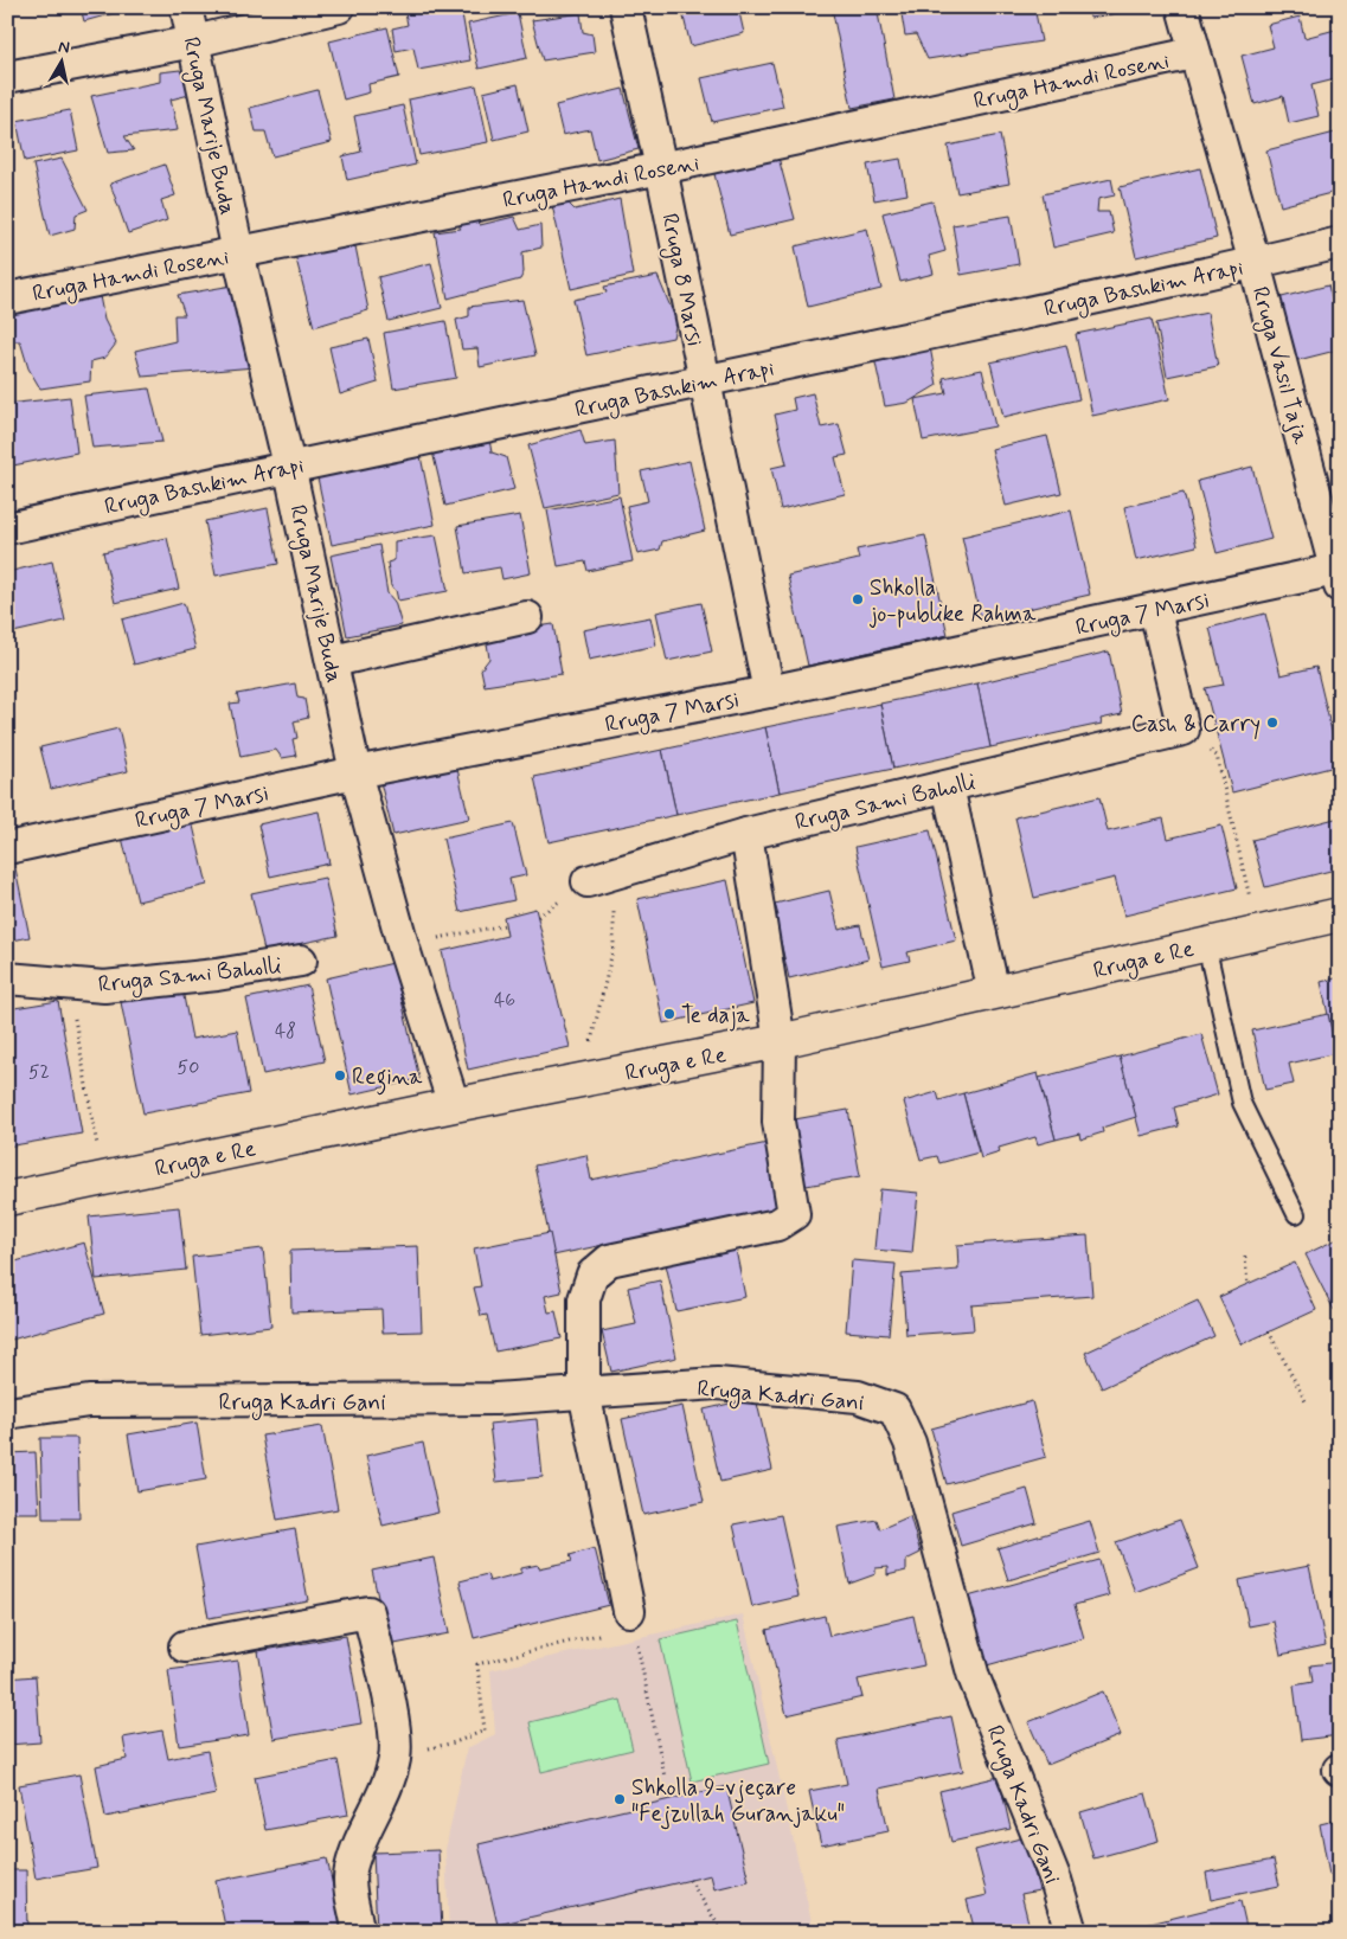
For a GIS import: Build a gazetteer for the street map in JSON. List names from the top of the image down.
{
  "streets": {
    "street": [
      "Rruga Hamdi Roseni",
      "Rruga Marije Buda",
      "Rruga 8 Marsi",
      "Rruga Bashkim Arapi",
      "Rruga Vasil Taja",
      "Rruga 7 Marsi",
      "Rruga Sami Baholli",
      "Rruga e Re",
      "Rruga Kadri Gani"
    ]
  },
  "crossings": [
    ["Rruga Hamdi Roseni", "Rruga Marije Buda"],
    ["Rruga Hamdi Roseni", "Rruga 8 Marsi"],
    ["Rruga Hamdi Roseni", "Rruga Vasil Taja"],
    ["Rruga Marije Buda", "Rruga Bashkim Arapi"],
    ["Rruga Marije Buda", "Rruga 7 Marsi"],
    ["Rruga Marije Buda", "Rruga e Re"],
    ["Rruga 8 Marsi", "Rruga Bashkim Arapi"],
    ["Rruga 8 Marsi", "Rruga 7 Marsi"],
    ["Rruga Bashkim Arapi", "Rruga Vasil Taja"],
    ["Rruga Vasil Taja", "Rruga 7 Marsi"]
  ],
  "places": [
    "Shkolla jo-publike Rahma",
    "Cash & Carry",
    "Te daja",
    "Regina",
    "Shkolla 9-vjeçare \"Fejzullah Guranjaku\""
  ],
  "house_numbers": [
    "46",
    "48",
    "50",
    "52"
  ],
  "north": "top"
}
